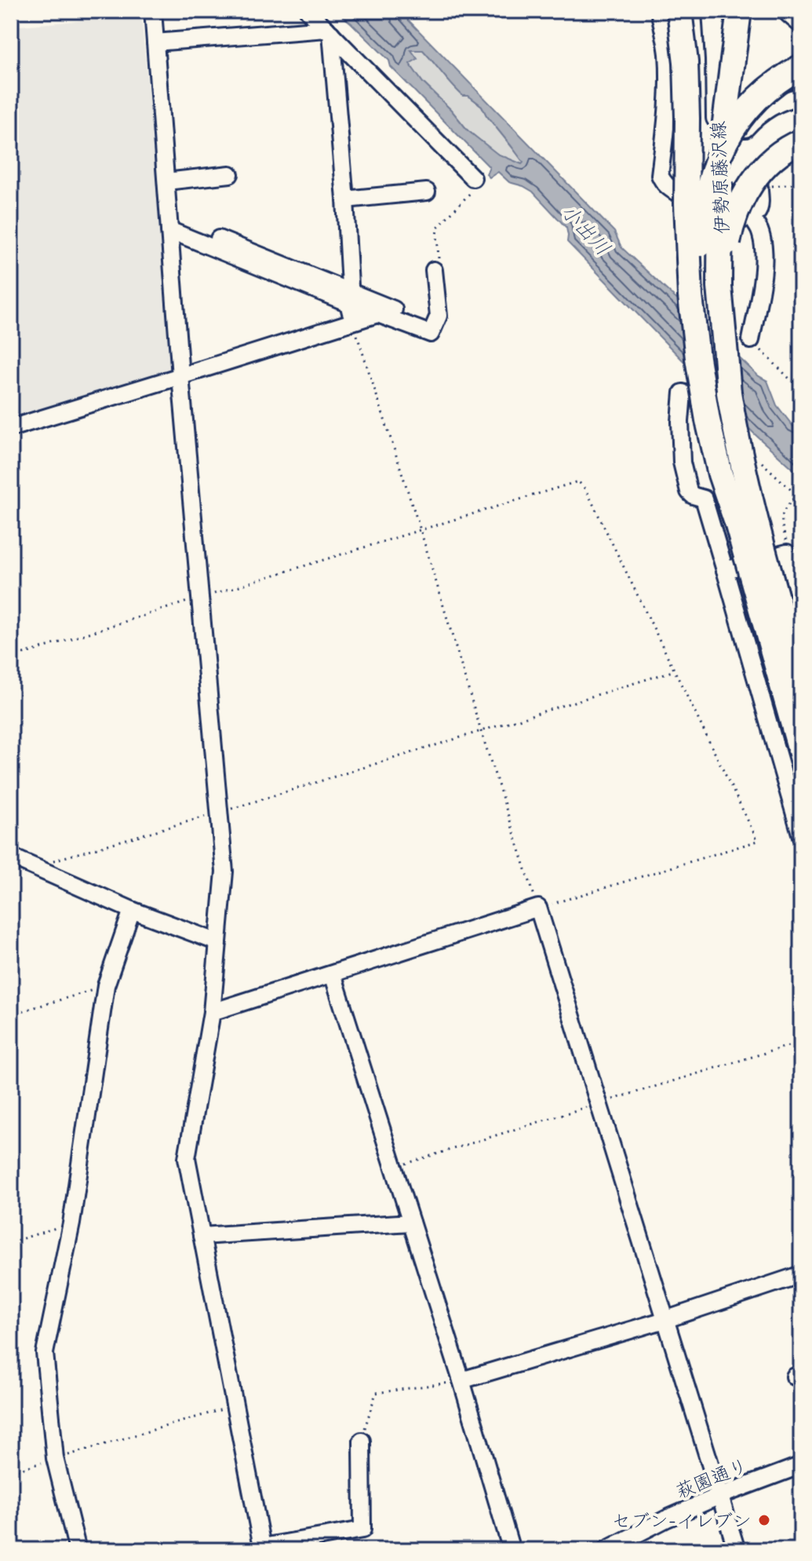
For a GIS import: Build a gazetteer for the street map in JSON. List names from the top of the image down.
{
  "streets": {
    "main road": ["伊勢原藤沢線"],
    "street": ["萩園通り"]
  },
  "water": ["小出川"],
  "places": ["セブン-イレブン"]
}
